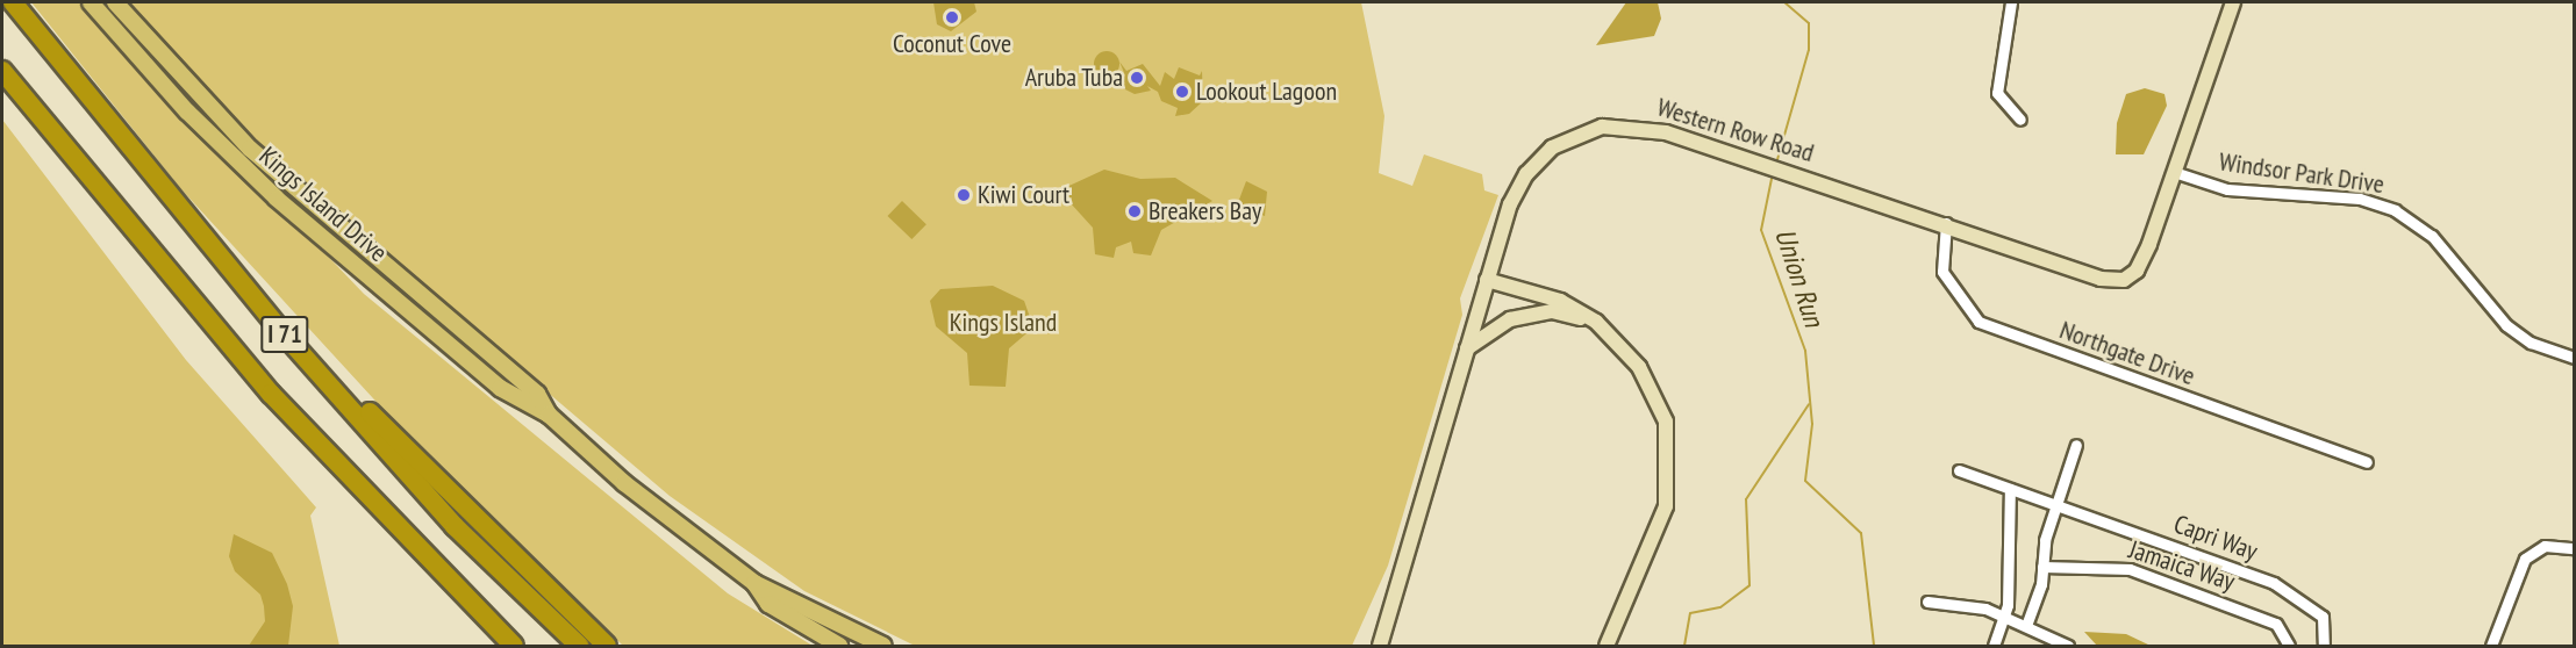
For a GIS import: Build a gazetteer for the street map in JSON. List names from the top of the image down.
{
  "streets": {
    "highway": ["I 71"],
    "main road": ["Kings Island Drive"],
    "street": [
      "Western Row Road",
      "Windsor Park Drive",
      "Northgate Drive",
      "Capri Way",
      "Jamaica Way"
    ]
  },
  "crossings": [
    ["Western Row Road", "Windsor Park Drive"],
    ["Western Row Road", "Northgate Drive"]
  ],
  "water": ["Union Run"],
  "parks": ["Kings Island"],
  "places": [
    "Coconut Cove",
    "Aruba Tuba",
    "Lookout Lagoon",
    "Kiwi Court",
    "Breakers Bay"
  ]
}
